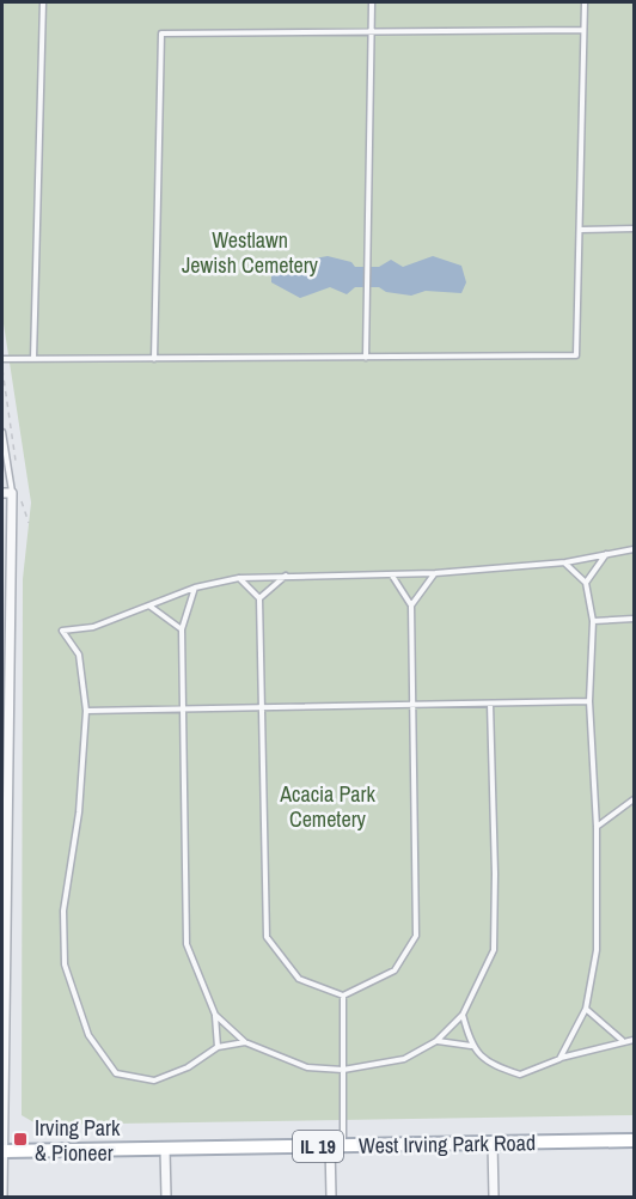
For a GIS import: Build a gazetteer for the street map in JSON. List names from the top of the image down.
{
  "streets": {
    "main road": ["West Irving Park Road", "IL 19"]
  },
  "parks": ["Westlawn Jewish Cemetery", "Acacia Park Cemetery"],
  "places": {
    "transit": ["Irving Park & Pioneer"]
  }
}
